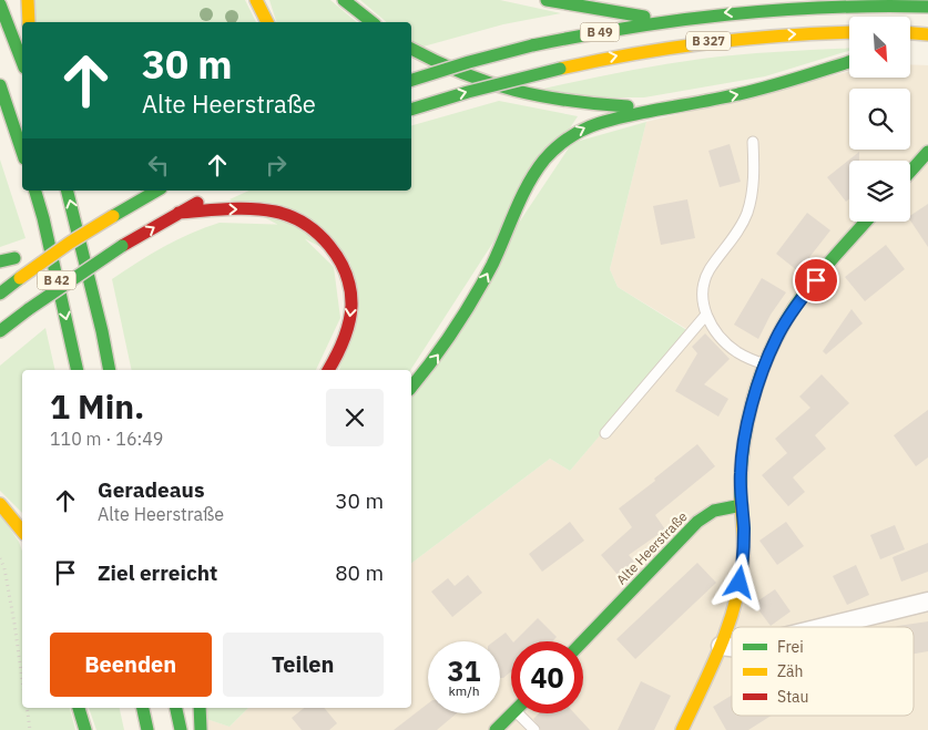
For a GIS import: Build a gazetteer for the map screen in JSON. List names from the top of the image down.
{
  "streets": {
    "main road": [
      "B 49",
      "B 327",
      "B 42",
      "Alte Heerstraße"
    ]
  },
  "crossings": [
    ["B 49", "B 327"]
  ],
  "legend": ["Frei", "Zäh", "Stau"],
  "north": "bottom right",
  "page": {
    "turn": ["30 m", "Alte Heerstraße"],
    "heading": ["1 Min.", "110 m · 16:49"],
    "list": [
      {
        "name": "Geradeaus",
        "note": "Alte Heerstraße",
        "value": "30 m"
      },
      {
        "name": "Ziel erreicht",
        "value": "80 m"
      }
    ],
    "buttons": ["Beenden", "Teilen"],
    "speed": "31 km/h",
    "limit": "40"
  }
}
